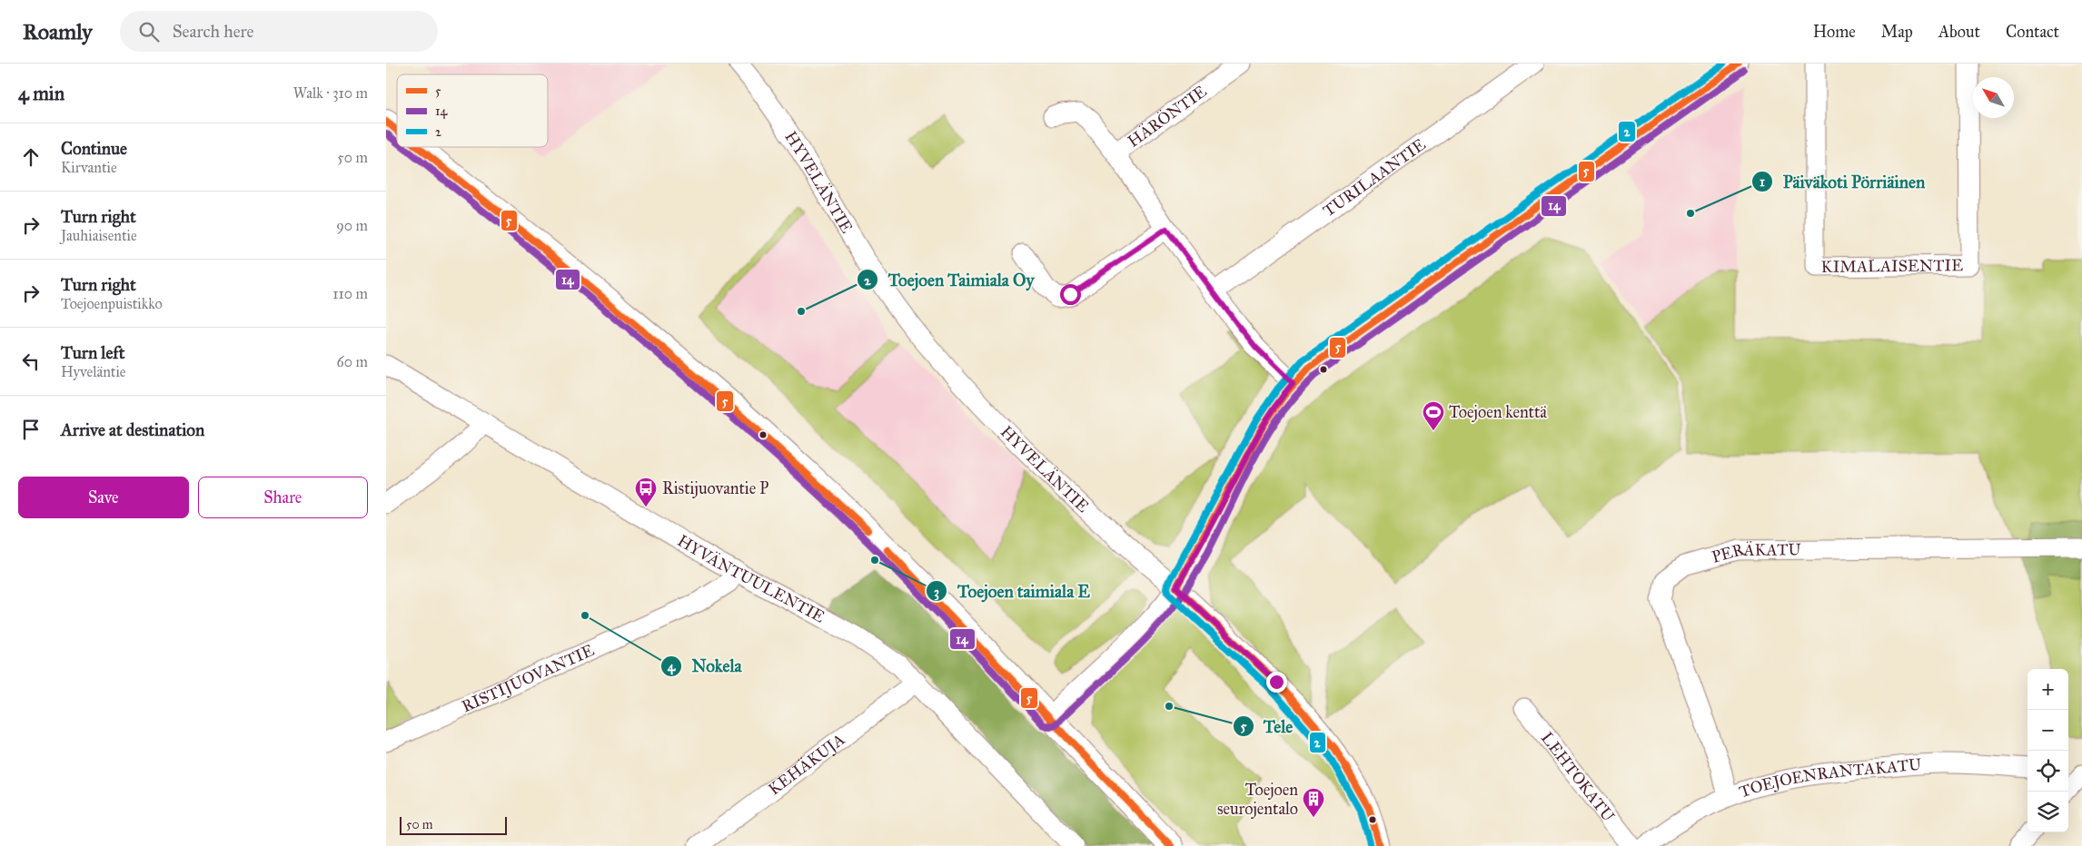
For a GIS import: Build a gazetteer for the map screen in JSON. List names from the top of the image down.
{
  "streets": {
    "street": [
      "HÄRÖNTIE",
      "TURILAANTIE",
      "HYVELÄNTIE",
      "KIMALAISENTIE",
      "PERÄKATU",
      "HYVÄNTUULENTIE",
      "RISTIJUOVANTIE",
      "KEHÄKUJA",
      "LEHTOKATU",
      "TOEJOENRANTAKATU"
    ]
  },
  "crossings": [
    ["PERÄKATU", "TOEJOENRANTAKATU"],
    ["HYVÄNTUULENTIE", "RISTIJUOVANTIE"],
    ["HYVÄNTUULENTIE", "KEHÄKUJA"]
  ],
  "places": {
    "other": [
      "Päiväkoti Pörriäinen",
      "Toejoen Taimiala Oy",
      "Toejoen taimiala E",
      "Nokela",
      "Tele"
    ],
    "sports": ["Toejoen kenttä"],
    "bus stop": ["Ristijuovantie P"],
    "building": ["Toejoen seurojentalo"]
  },
  "lines": ["transit line 5", "transit line 2", "transit line 14"],
  "legend": ["5", "14", "2"],
  "scale_bar": "50 m",
  "north": "top left",
  "page": {
    "header": "Roamly",
    "search": "Search here",
    "nav": [
      "Home",
      "Map",
      "About",
      "Contact"
    ],
    "heading": ["4 min", "Walk · 310 m"],
    "list": [
      ["Continue", "Kirvantie", "50 m"],
      ["Turn right", "Jauhiaisentie", "90 m"],
      ["Turn right", "Toejoenpuistikko", "110 m"],
      ["Turn left", "Hyveläntie", "60 m"],
      "Arrive at destination"
    ],
    "buttons": ["Save", "Share"],
    "map_buttons": ["+", "−"],
    "scale": "50 m"
  }
}
